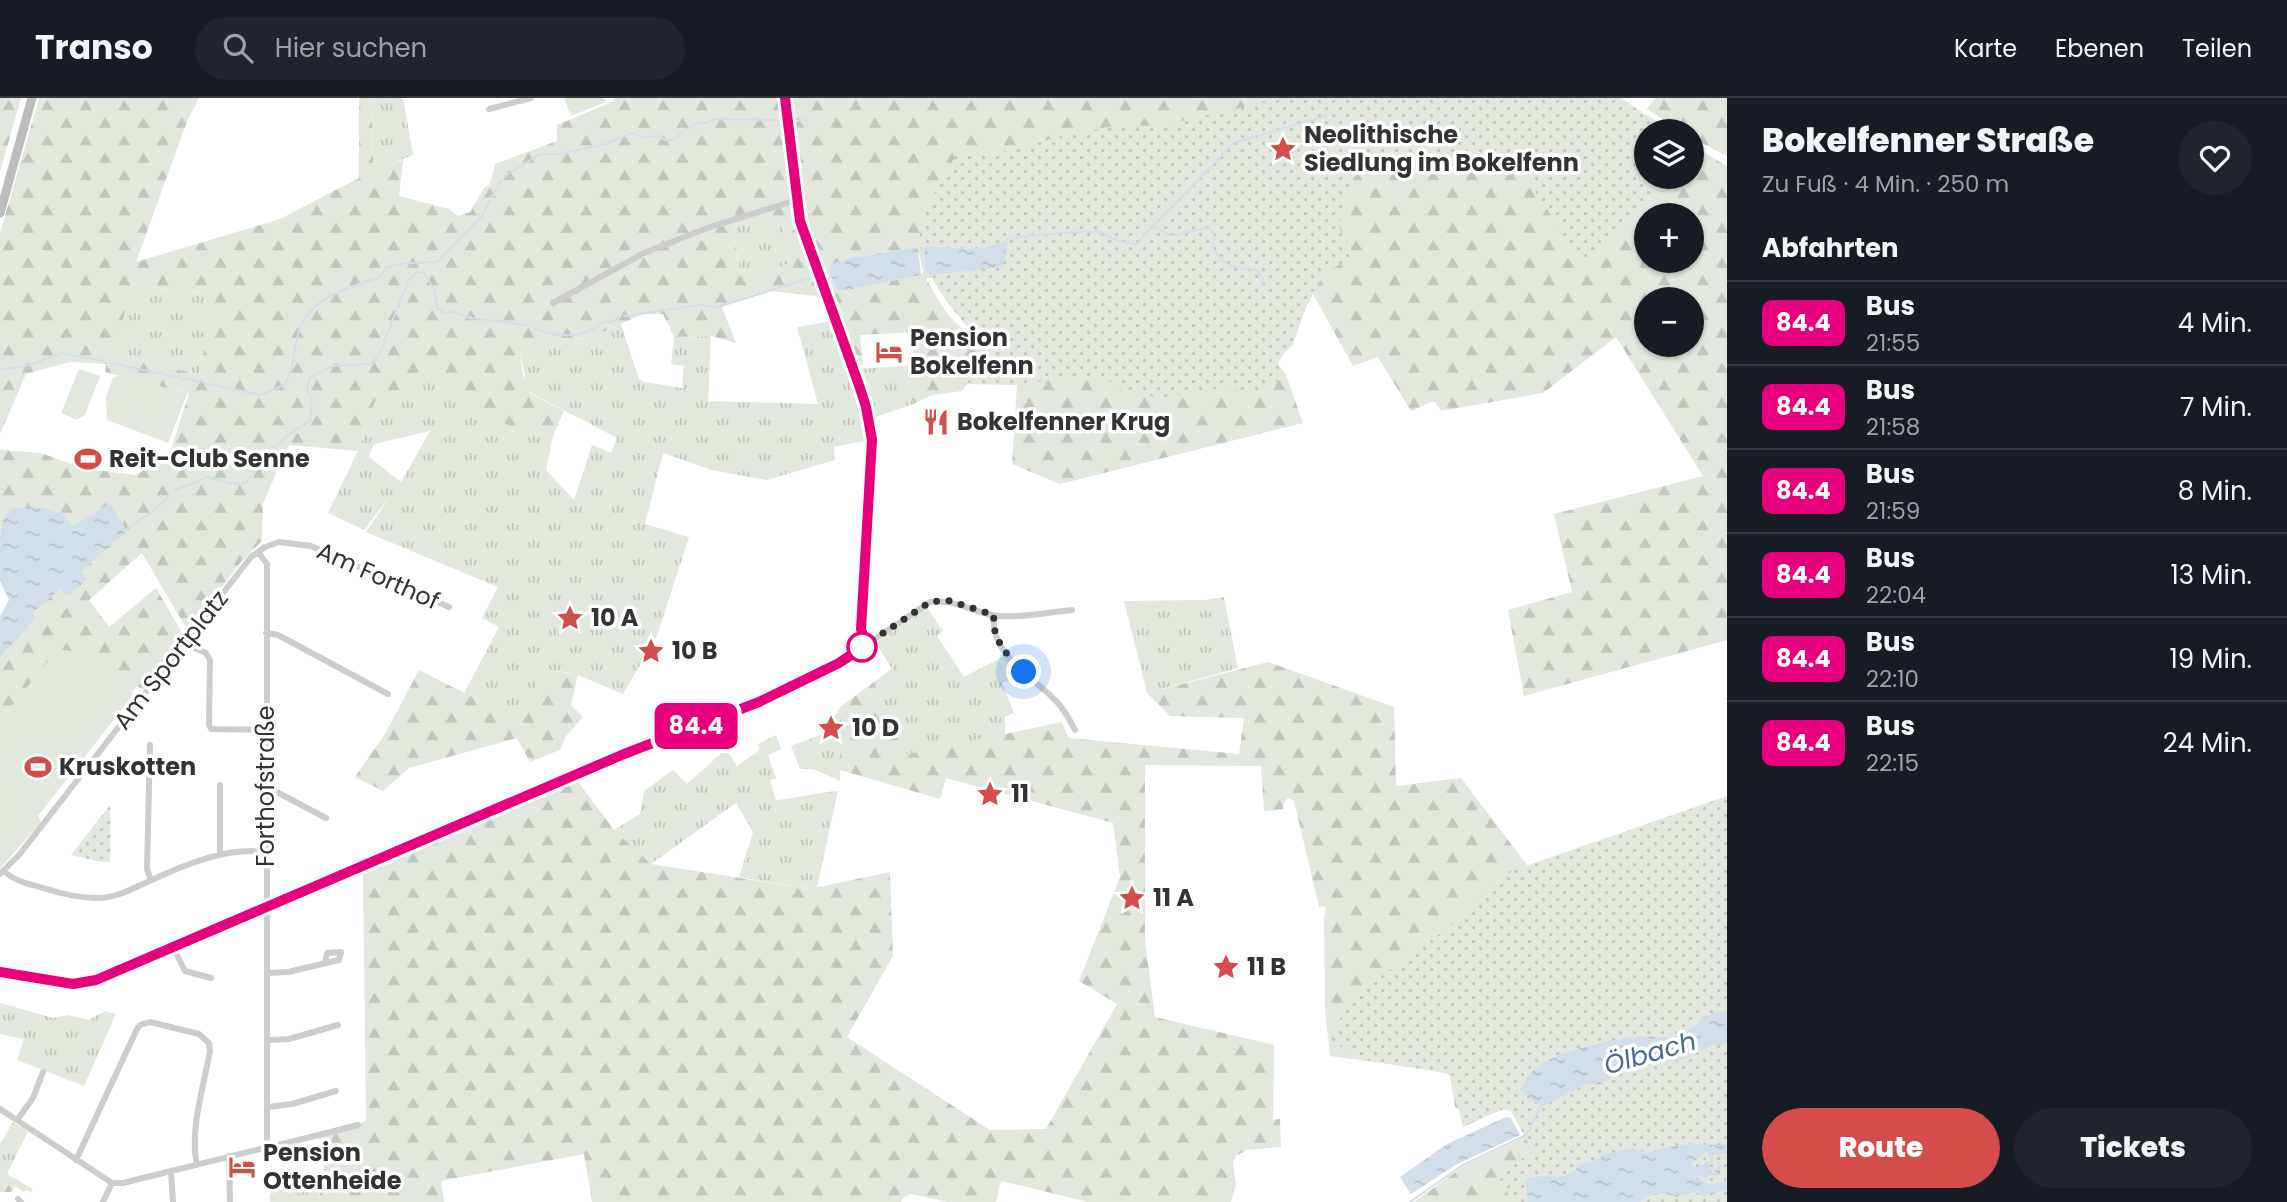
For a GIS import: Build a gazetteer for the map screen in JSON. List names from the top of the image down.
{
  "streets": {
    "street": ["Am Forthof", "Am Sportplatz", "Forthofstraße"]
  },
  "crossings": [
    ["Am Forthof", "Am Sportplatz"],
    ["Am Sportplatz", "Forthofstraße"]
  ],
  "water": ["Ölbach"],
  "places": {
    "place": [
      "Neolithische Siedlung im Bokelfenn",
      "10 A",
      "10 B",
      "10 D",
      "11",
      "11 A",
      "11 B"
    ],
    "hotel": ["Pension Bokelfenn", "Pension Ottenheide"],
    "restaurant": ["Bokelfenner Krug"],
    "sports": ["Reit-Club Senne", "Kruskotten"]
  },
  "lines": ["bus line 84.4"],
  "page": {
    "header": "Transo",
    "search": "Hier suchen",
    "nav": ["Karte", "Ebenen", "Teilen"],
    "on_map": "84.4",
    "heading": [
      ["Bokelfenner Straße", "Zu Fuß · 4 Min. · 250 m"],
      "Abfahrten"
    ],
    "map_buttons": ["+", "−"],
    "list": [
      {
        "mark": "84.4",
        "name": "Bus",
        "note": "21:55",
        "value": "4 Min."
      },
      {
        "mark": "84.4",
        "name": "Bus",
        "note": "21:58",
        "value": "7 Min."
      },
      {
        "mark": "84.4",
        "name": "Bus",
        "note": "21:59",
        "value": "8 Min."
      },
      {
        "mark": "84.4",
        "name": "Bus",
        "note": "22:04",
        "value": "13 Min."
      },
      {
        "mark": "84.4",
        "name": "Bus",
        "note": "22:10",
        "value": "19 Min."
      },
      {
        "mark": "84.4",
        "name": "Bus",
        "note": "22:15",
        "value": "24 Min."
      }
    ],
    "buttons": ["Route", "Tickets"]
  }
}
